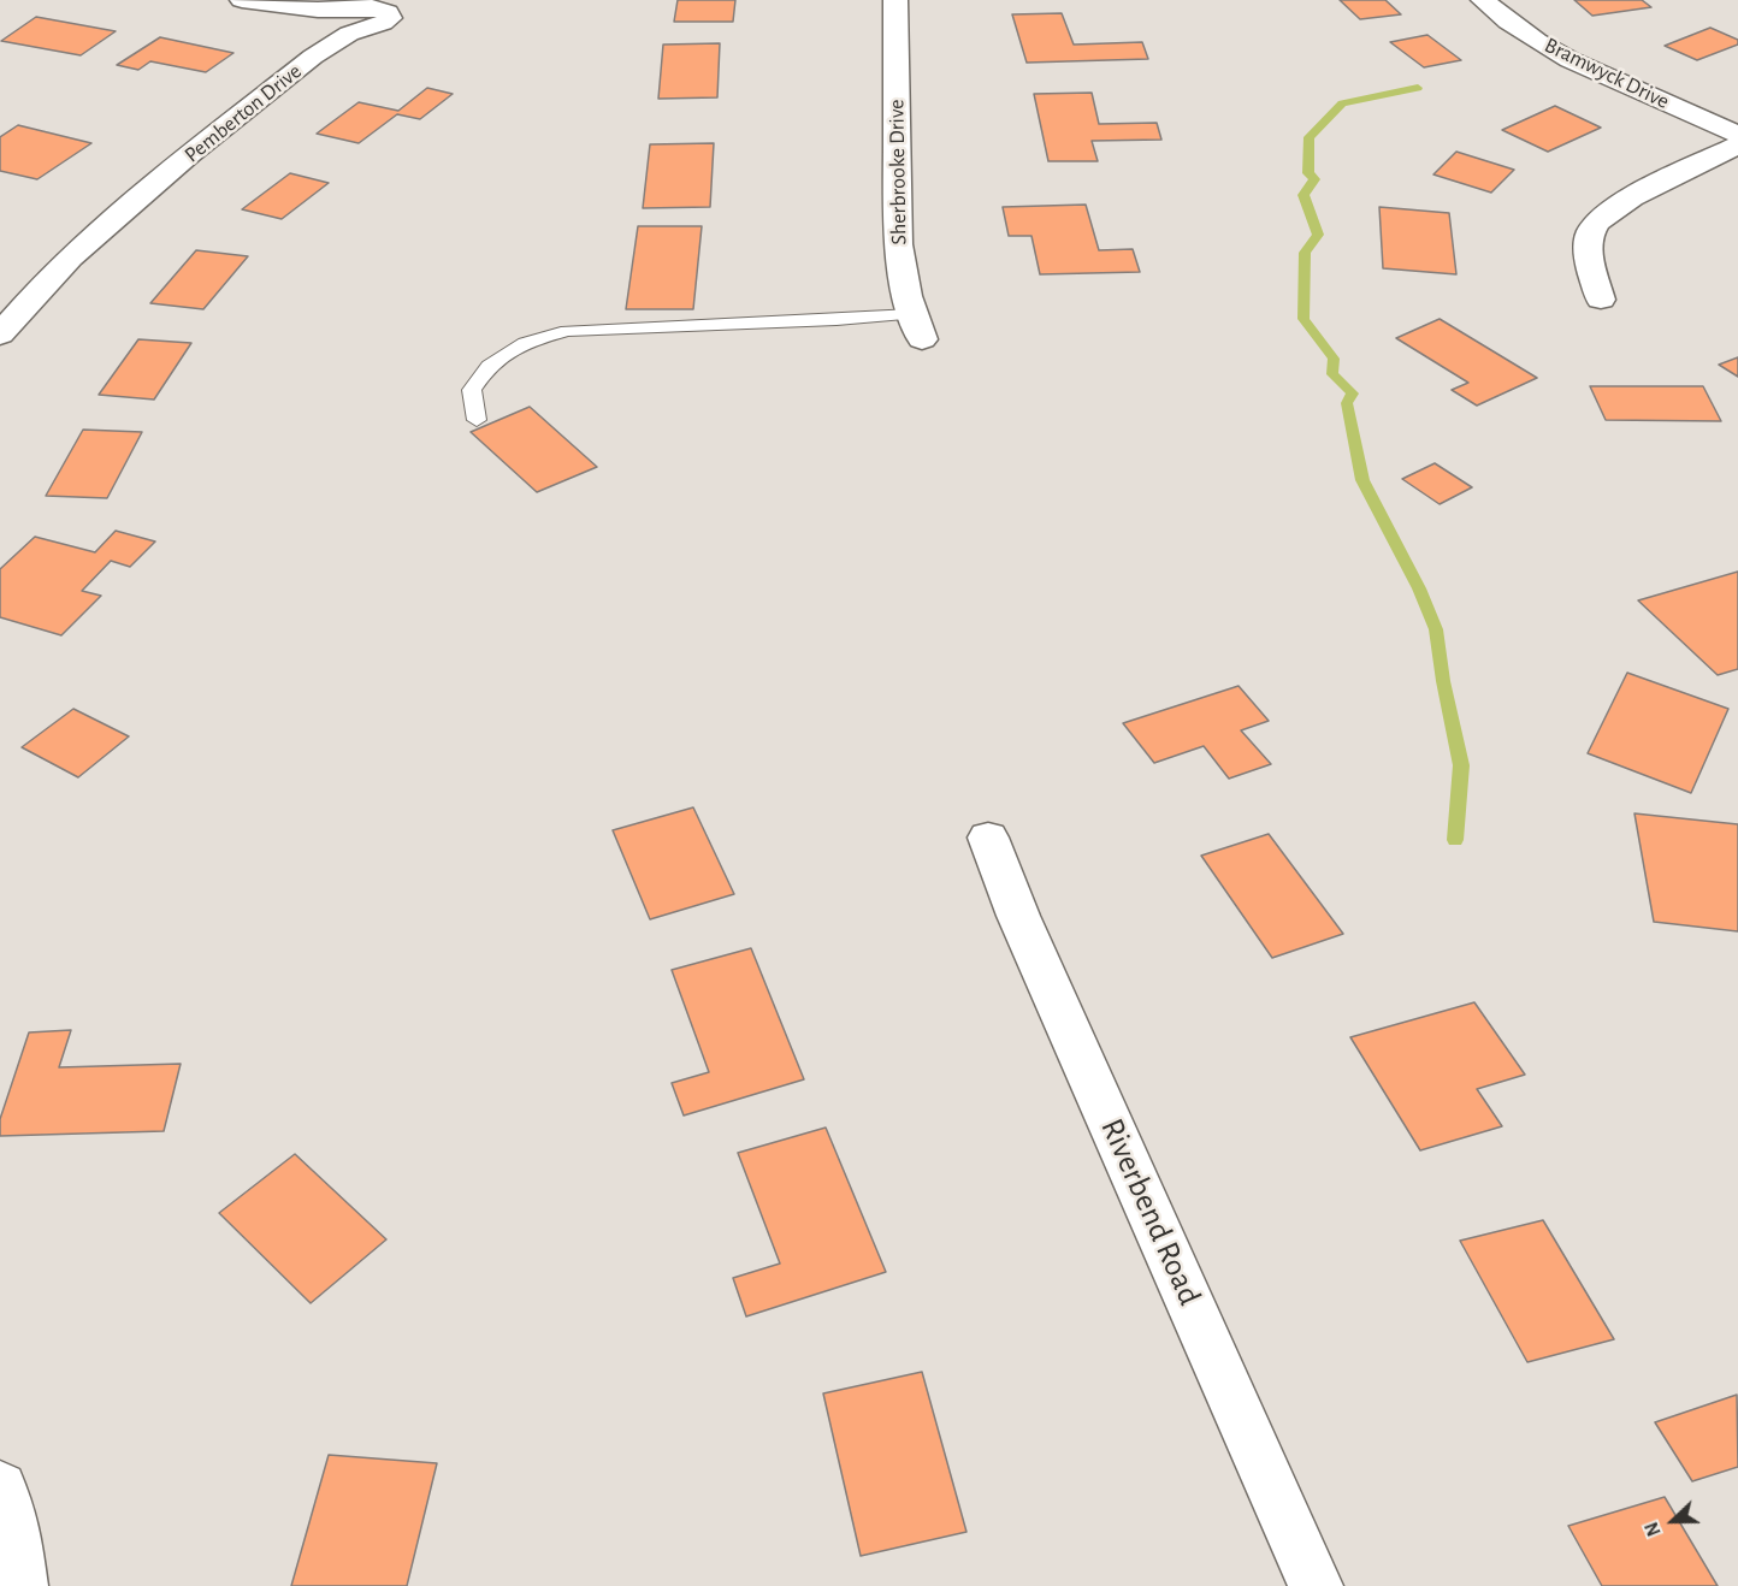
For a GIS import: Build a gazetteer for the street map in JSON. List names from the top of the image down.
{
  "streets": {
    "street": [
      "Bramwyck Drive",
      "Pemberton Drive",
      "Sherbrooke Drive",
      "Riverbend Road"
    ]
  },
  "north": "left"
}
